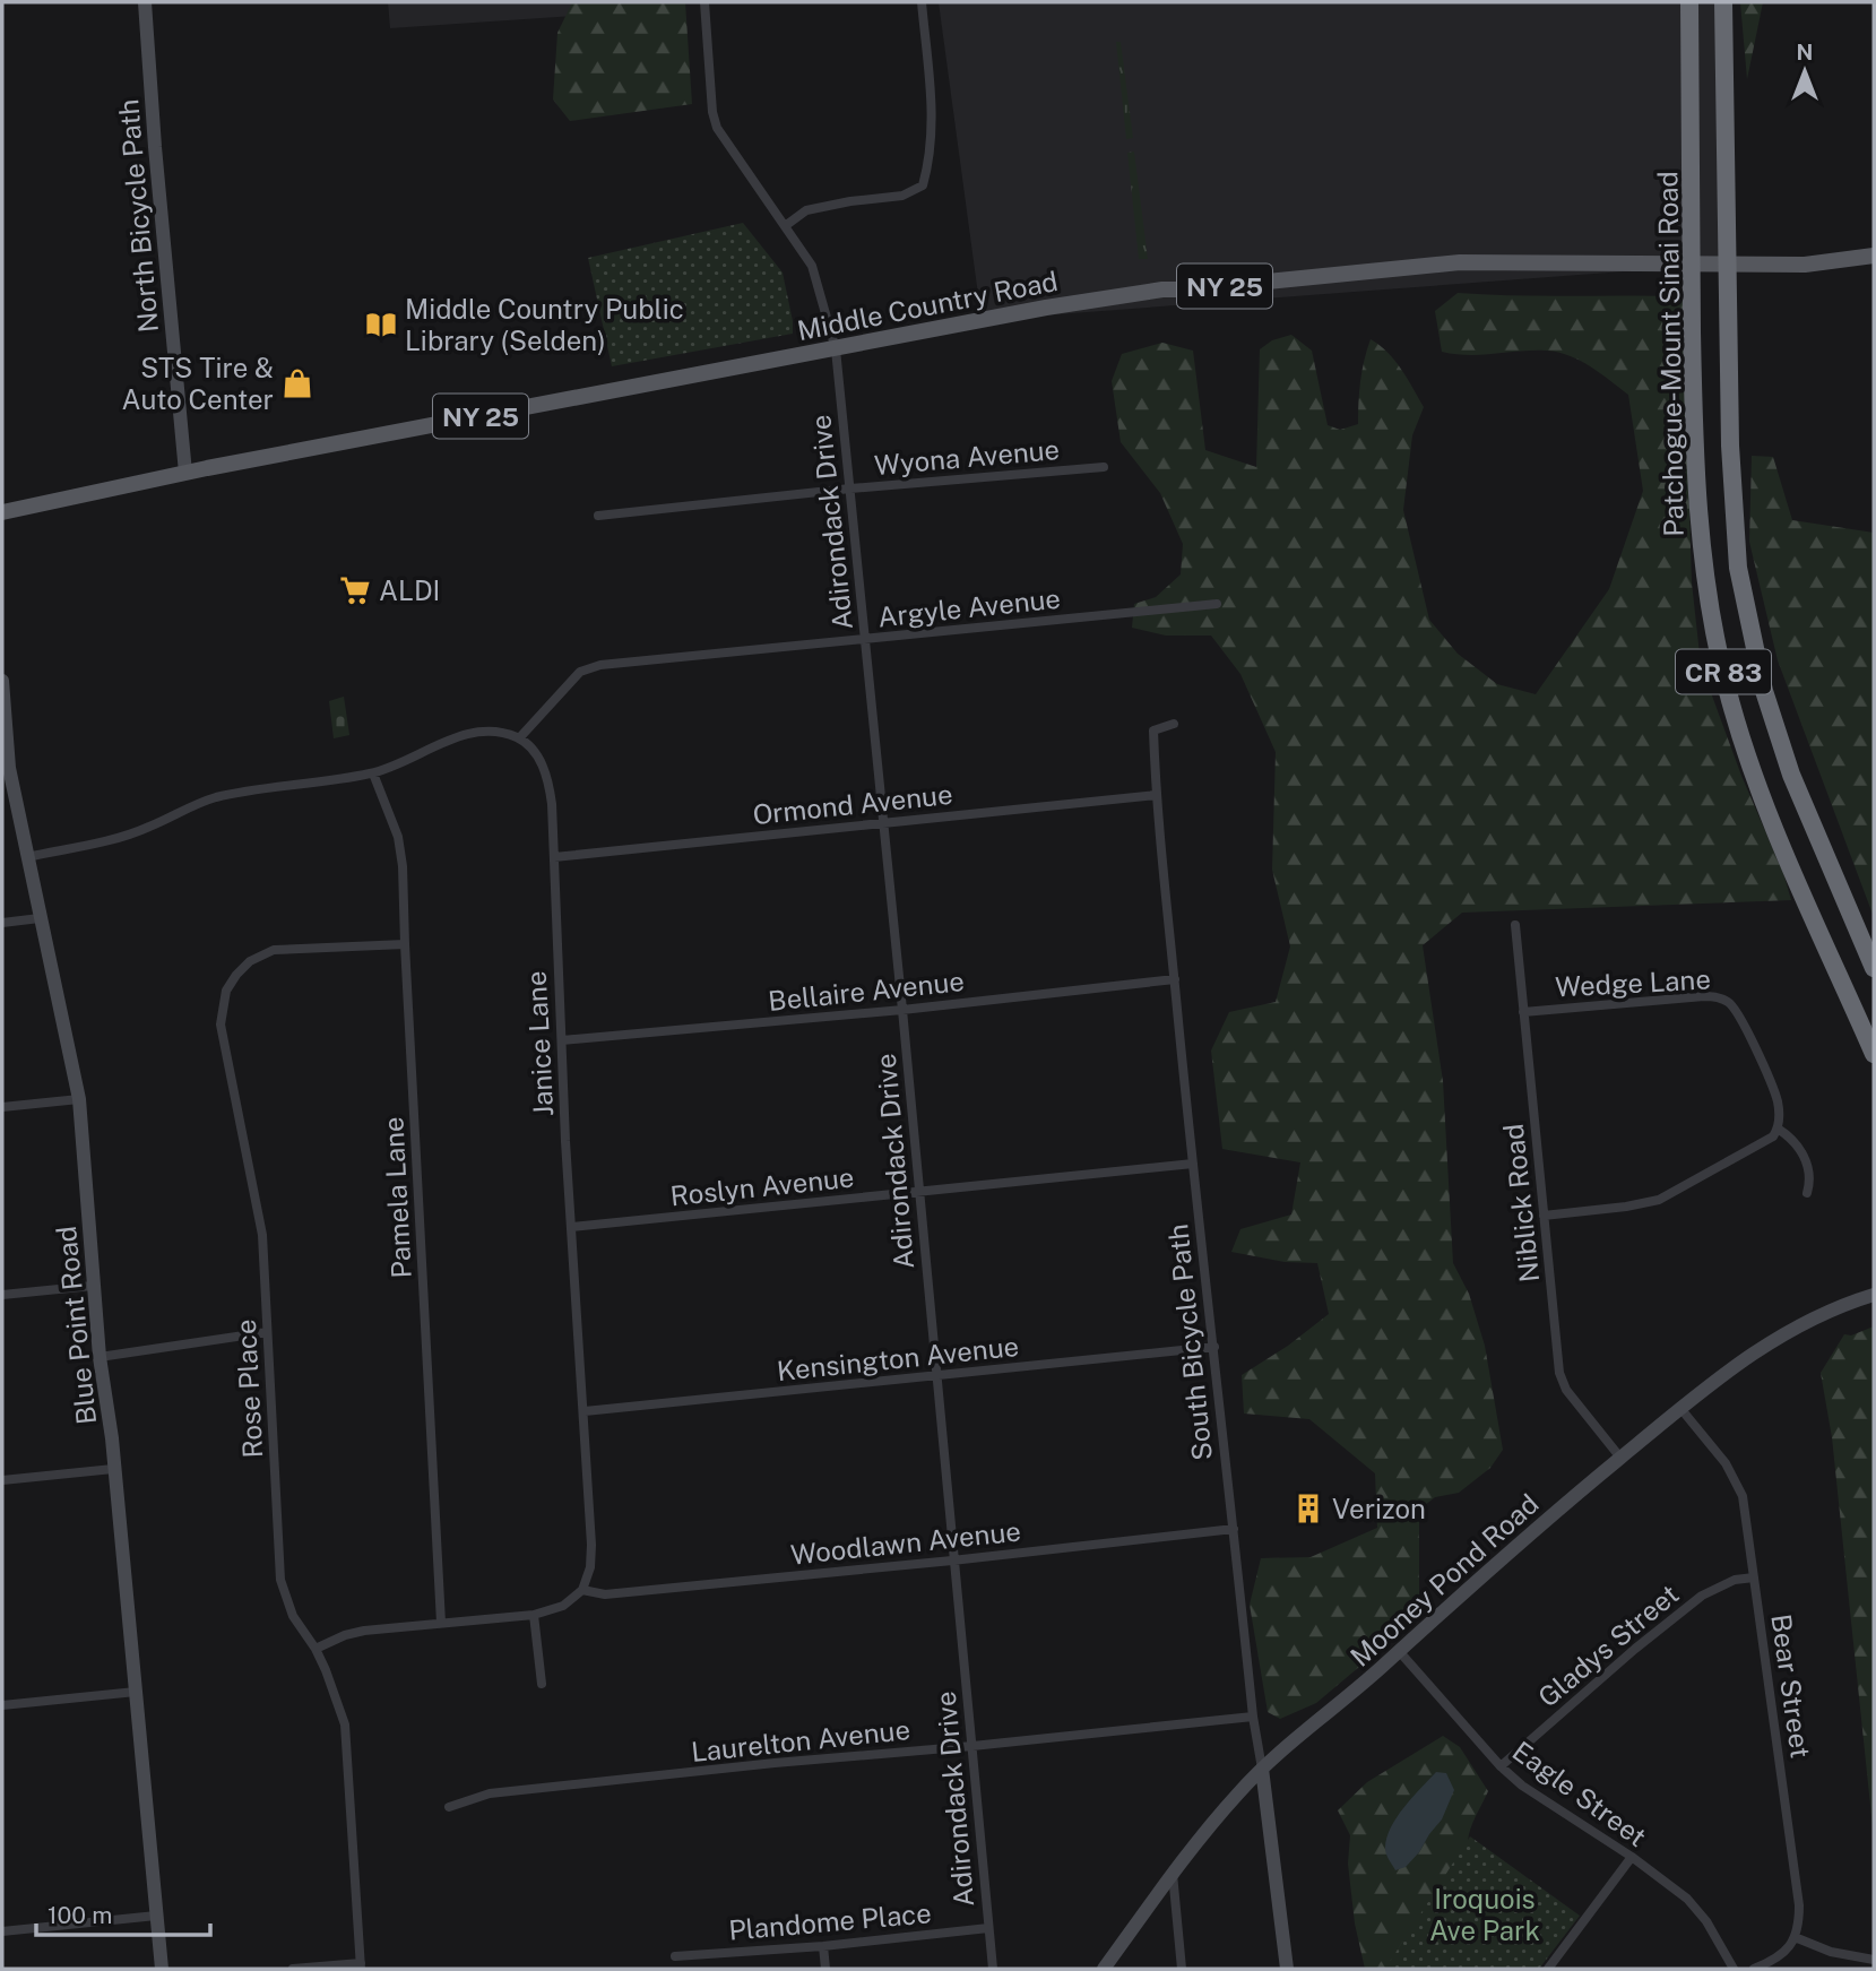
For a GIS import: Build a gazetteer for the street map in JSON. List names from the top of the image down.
{
  "streets": {
    "highway": ["Patchogue-Mount Sinai Road", "CR 83"],
    "main road": ["NY 25", "Middle Country Road"],
    "street": [
      "North Bicycle Path",
      "Wyona Avenue",
      "Adirondack Drive",
      "Argyle Avenue",
      "Ormond Avenue",
      "Wedge Lane",
      "Bellaire Avenue",
      "Janice Lane",
      "Roslyn Avenue",
      "Pamela Lane",
      "Niblick Road",
      "Blue Point Road",
      "South Bicycle Path",
      "Kensington Avenue",
      "Rose Place",
      "Woodlawn Avenue",
      "Mooney Pond Road",
      "Gladys Street",
      "Bear Street",
      "Laurelton Avenue",
      "Eagle Street",
      "Plandome Place"
    ]
  },
  "crossings": [
    ["North Bicycle Path", "Middle Country Road"],
    ["Middle Country Road", "Patchogue-Mount Sinai Road"],
    ["Middle Country Road", "Adirondack Drive"],
    ["Wyona Avenue", "Adirondack Drive"],
    ["Adirondack Drive", "Argyle Avenue"],
    ["Adirondack Drive", "Ormond Avenue"],
    ["Adirondack Drive", "Bellaire Avenue"],
    ["Adirondack Drive", "Roslyn Avenue"],
    ["Adirondack Drive", "Kensington Avenue"],
    ["Adirondack Drive", "Woodlawn Avenue"],
    ["Adirondack Drive", "Laurelton Avenue"],
    ["Adirondack Drive", "Plandome Place"],
    ["Argyle Avenue", "Janice Lane"],
    ["Ormond Avenue", "Janice Lane"],
    ["Ormond Avenue", "South Bicycle Path"],
    ["Wedge Lane", "Niblick Road"],
    ["Bellaire Avenue", "Janice Lane"],
    ["Bellaire Avenue", "South Bicycle Path"],
    ["Janice Lane", "Roslyn Avenue"],
    ["Janice Lane", "Kensington Avenue"],
    ["Janice Lane", "Woodlawn Avenue"],
    ["Roslyn Avenue", "South Bicycle Path"],
    ["Pamela Lane", "Rose Place"],
    ["Niblick Road", "Mooney Pond Road"],
    ["South Bicycle Path", "Kensington Avenue"],
    ["South Bicycle Path", "Woodlawn Avenue"],
    ["South Bicycle Path", "Mooney Pond Road"],
    ["South Bicycle Path", "Laurelton Avenue"],
    ["Mooney Pond Road", "Bear Street"],
    ["Mooney Pond Road", "Eagle Street"],
    ["Gladys Street", "Bear Street"],
    ["Gladys Street", "Eagle Street"]
  ],
  "parks": ["Iroquois Ave Park"],
  "places": {
    "library": ["Middle Country Public Library (Selden)"],
    "shop": ["STS Tire & Auto Center"],
    "supermarket": ["ALDI"],
    "building": ["Verizon"]
  },
  "scale_bar": "100 m",
  "north": "top"
}
